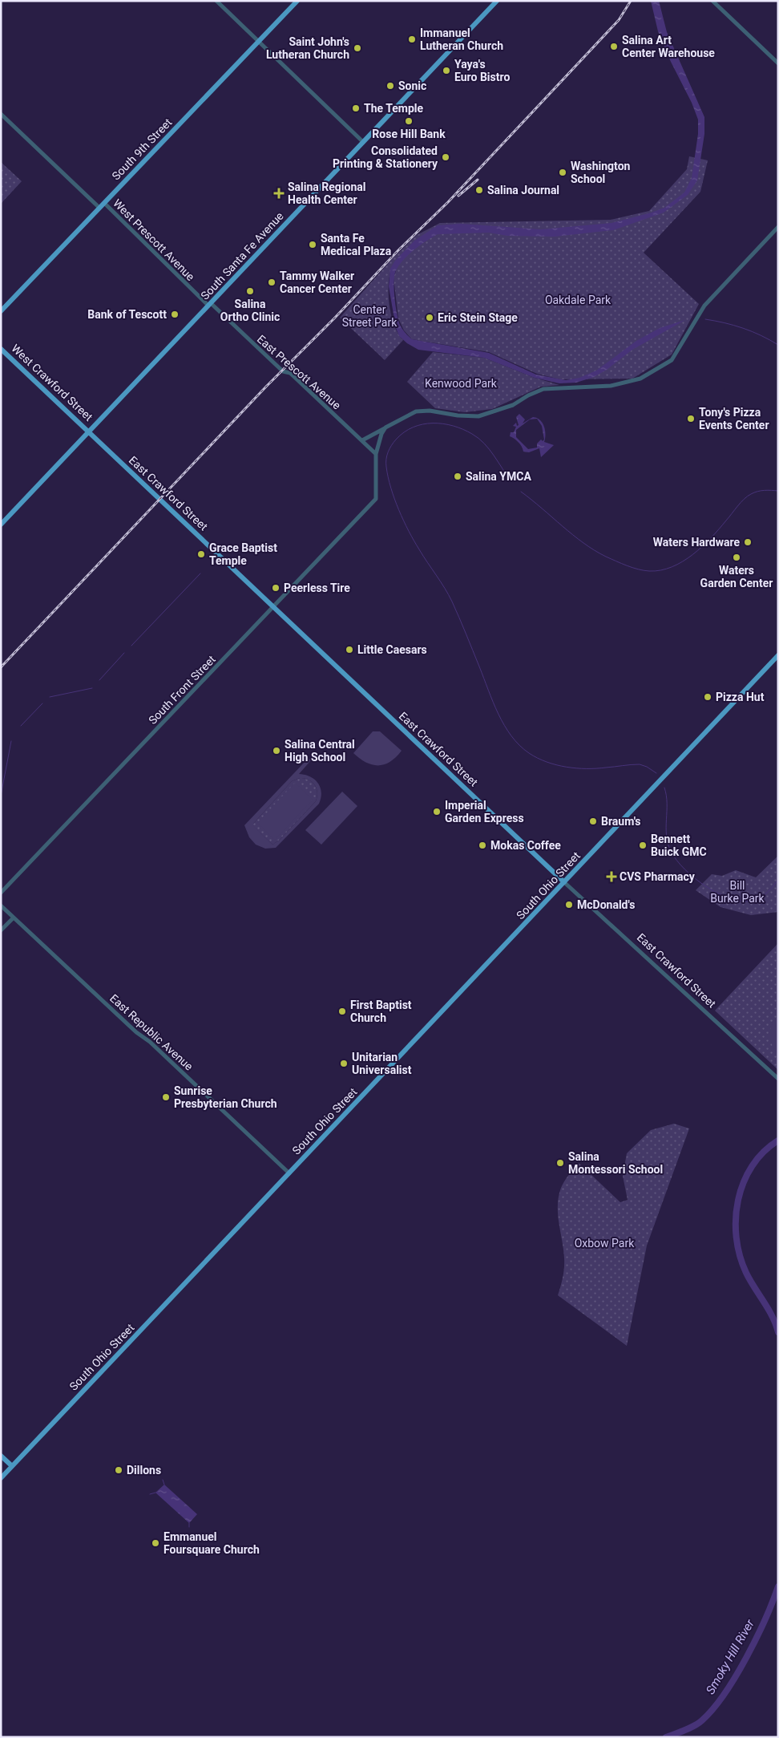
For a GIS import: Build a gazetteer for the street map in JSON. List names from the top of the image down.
{
  "streets": {
    "main road": [
      "South 9th Street",
      "South Santa Fe Avenue",
      "West Crawford Street",
      "East Crawford Street",
      "South Ohio Street"
    ],
    "street": [
      "West Prescott Avenue",
      "East Prescott Avenue",
      "South Front Street",
      "East Republic Avenue"
    ]
  },
  "crossings": [
    ["South 9th Street", "West Prescott Avenue"],
    ["West Prescott Avenue", "South Santa Fe Avenue"],
    ["West Prescott Avenue", "East Prescott Avenue"],
    ["South Santa Fe Avenue", "East Prescott Avenue"],
    ["South Santa Fe Avenue", "West Crawford Street"],
    ["South Santa Fe Avenue", "East Crawford Street"],
    ["East Prescott Avenue", "South Front Street"],
    ["West Crawford Street", "East Crawford Street"],
    ["East Crawford Street", "South Front Street"],
    ["East Crawford Street", "South Ohio Street"],
    ["South Ohio Street", "East Republic Avenue"]
  ],
  "water": ["Smoky Hill River"],
  "parks": [
    "Oakdale Park",
    "Center Street Park",
    "Kenwood Park",
    "Bill Burke Park",
    "Oxbow Park"
  ],
  "places": {
    "other": [
      "Immanuel Lutheran Church",
      "Salina Art Center Warehouse",
      "Saint John's Lutheran Church",
      "Yaya's Euro Bistro",
      "Sonic",
      "The Temple",
      "Rose Hill Bank",
      "Consolidated Printing & Stationery",
      "Washington School",
      "Salina Journal",
      "Santa Fe Medical Plaza",
      "Tammy Walker Cancer Center",
      "Salina Ortho Clinic",
      "Bank of Tescott",
      "Eric Stein Stage",
      "Tony's Pizza Events Center",
      "Salina YMCA",
      "Waters Hardware",
      "Grace Baptist Temple",
      "Waters Garden Center",
      "Peerless Tire",
      "Little Caesars",
      "Pizza Hut",
      "Salina Central High School",
      "Imperial Garden Express",
      "Braum's",
      "Mokas Coffee",
      "Bennett Buick GMC",
      "McDonald's",
      "First Baptist Church",
      "Unitarian Universalist",
      "Sunrise Presbyterian Church",
      "Salina Montessori School",
      "Dillons",
      "Emmanuel Foursquare Church"
    ],
    "health": ["Salina Regional Health Center", "CVS Pharmacy"]
  }
}
